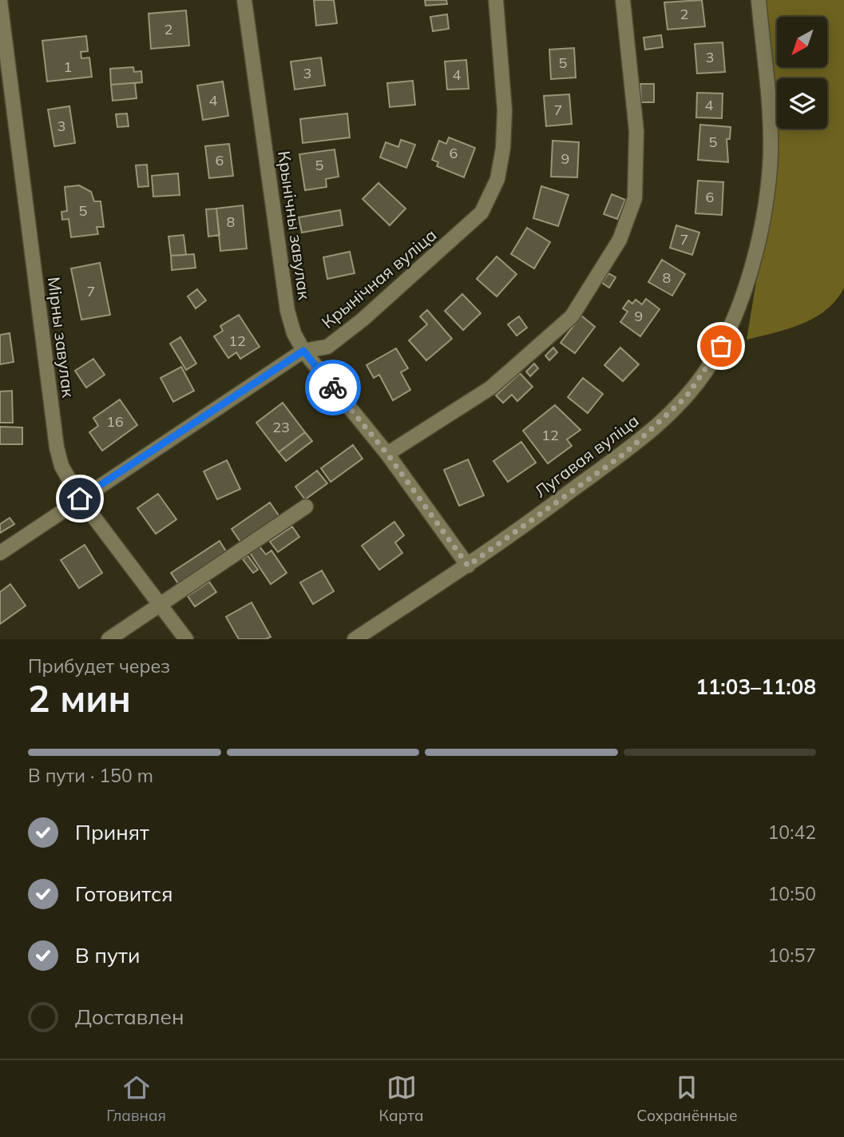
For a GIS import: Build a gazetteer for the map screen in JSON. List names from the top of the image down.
{
  "streets": {
    "street": [
      "Крынічны завулак",
      "Крынічная вуліца",
      "Мірны завулак",
      "Лугавая вуліца"
    ]
  },
  "crossings": [
    ["Крынічны завулак", "Крынічная вуліца"],
    ["Крынічны завулак", "Лугавая вуліца"],
    ["Крынічная вуліца", "Мірны завулак"]
  ],
  "house_numbers": [
    "2",
    "2",
    "3",
    "5",
    "1",
    "3",
    "4",
    "4",
    "4",
    "7",
    "3",
    "5",
    "6",
    "9",
    "6",
    "5",
    "6",
    "5",
    "8",
    "7",
    "8",
    "7",
    "9",
    "12",
    "16",
    "23",
    "12"
  ],
  "north": "bottom left",
  "page": {
    "heading": ["2 мин", "Прибудет через", "11:03–11:08"],
    "bar": "В пути · 150 m",
    "list": [
      ["Принят", "10:42"],
      ["Готовится", "10:50"],
      ["В пути", "10:57"],
      "Доставлен"
    ],
    "tabs": ["Главная", "Карта", "Сохранённые"]
  }
}
